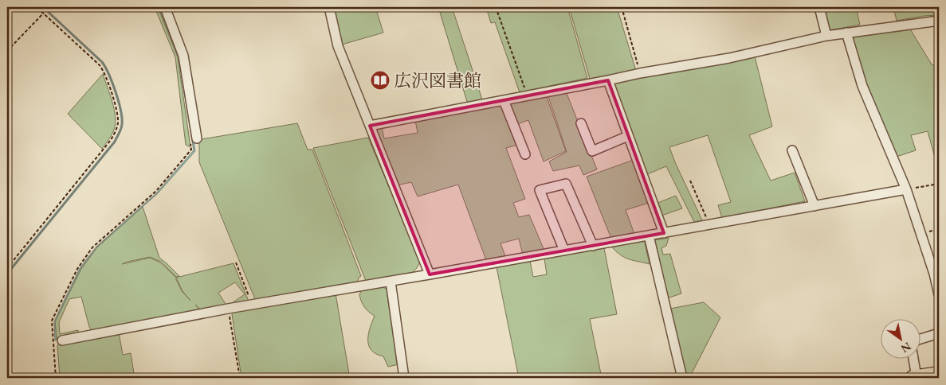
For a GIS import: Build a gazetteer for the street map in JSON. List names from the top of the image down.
{
  "places": {
    "library": ["広沢図書館"]
  },
  "north": "bottom right"
}
